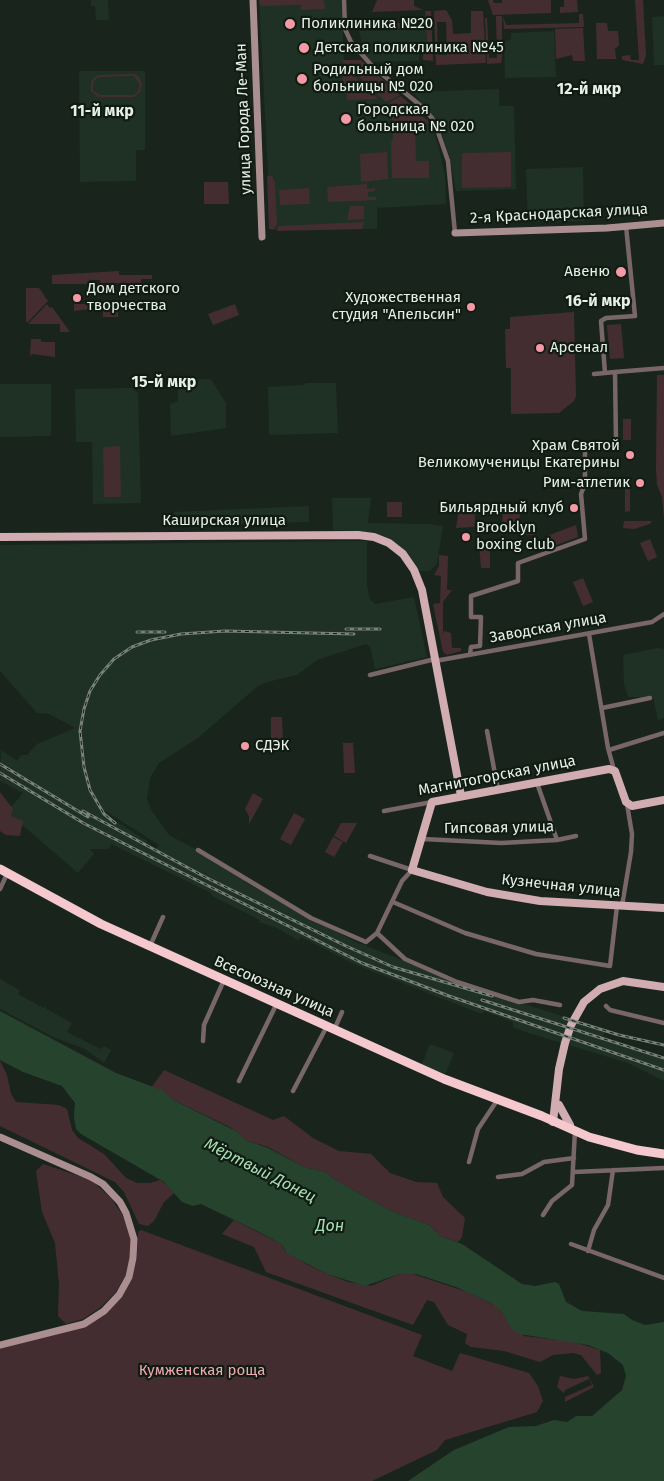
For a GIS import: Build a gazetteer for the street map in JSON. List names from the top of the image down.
{
  "streets": {
    "highway": ["Всесоюзная улица"],
    "main road": ["Каширская улица", "Магнитогорская улица", "Кузнечная улица"],
    "street": [
      "улица Города Ле-Ман",
      "2-я Краснодарская улица",
      "Заводская улица",
      "Гипсовая улица"
    ]
  },
  "crossings": [
    ["Каширская улица", "Заводская улица"],
    ["Каширская улица", "Магнитогорская улица"]
  ],
  "districts": [
    "12-й мкр",
    "11-й мкр",
    "16-й мкр",
    "15-й мкр"
  ],
  "water": ["Мёртвый Донец", "Дон"],
  "parks": ["Кумженская роща"],
  "places": [
    "Поликлиника №20",
    "Детская поликлиника №45",
    "Родильный дом больницы № 020",
    "Городская больница № 020",
    "Авеню",
    "Дом детского творчества",
    "Художественная студия \"Апельсин\"",
    "Арсенал",
    "Храм Святой Великомученицы Екатерины",
    "Рим-атлетик",
    "Бильярдный клуб",
    "Brooklyn boxing club",
    "СДЭК"
  ]
}
